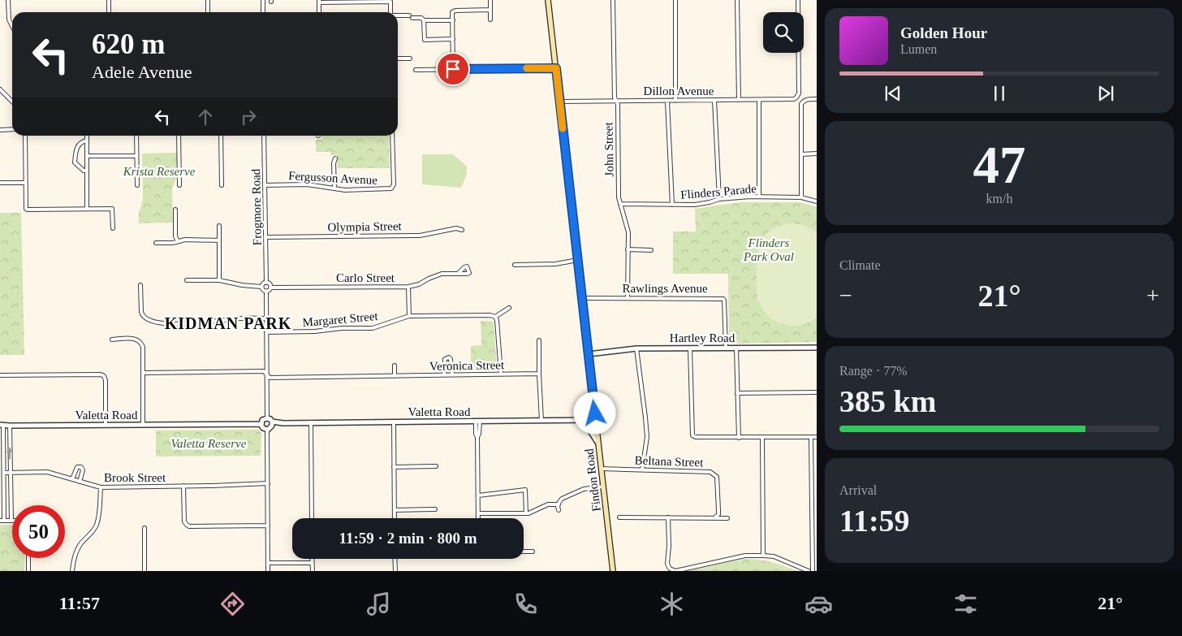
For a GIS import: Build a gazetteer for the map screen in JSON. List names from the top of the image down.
{
  "streets": {
    "main road": ["Findon Road"],
    "street": [
      "Dillon Avenue",
      "John Street",
      "Fergusson Avenue",
      "Flinders Parade",
      "Frogmore Road",
      "Olympia Street",
      "Carlo Street",
      "Rawlings Avenue",
      "Margaret Street",
      "Hartley Road",
      "Veronica Street",
      "Valetta Road",
      "Beltana Street",
      "Brook Street"
    ]
  },
  "crossings": [
    ["Dillon Avenue", "John Street"],
    ["Dillon Avenue", "Findon Road"],
    ["John Street", "Flinders Parade"],
    ["John Street", "Rawlings Avenue"],
    ["Fergusson Avenue", "Frogmore Road"],
    ["Frogmore Road", "Olympia Street"],
    ["Frogmore Road", "Carlo Street"],
    ["Rawlings Avenue", "Hartley Road"],
    ["Rawlings Avenue", "Findon Road"],
    ["Hartley Road", "Findon Road"],
    ["Valetta Road", "Findon Road"],
    ["Beltana Street", "Findon Road"]
  ],
  "districts": ["KIDMAN PARK"],
  "parks": ["Krista Reserve", "Flinders Park Oval", "Valetta Reserve"],
  "page": {
    "turn": ["620 m", "Adele Avenue"],
    "song": ["Golden Hour", "Lumen"],
    "tile": [
      ["47", "km/h"],
      "Climate",
      ["Range · 77%", "385 km"],
      ["Arrival", "11:59"]
    ],
    "heat": ["−", "21°", "+"],
    "limit": "50",
    "trip": "11:59 · 2 min · 800 m",
    "tabs": ["11:57", "21°"]
  }
}
